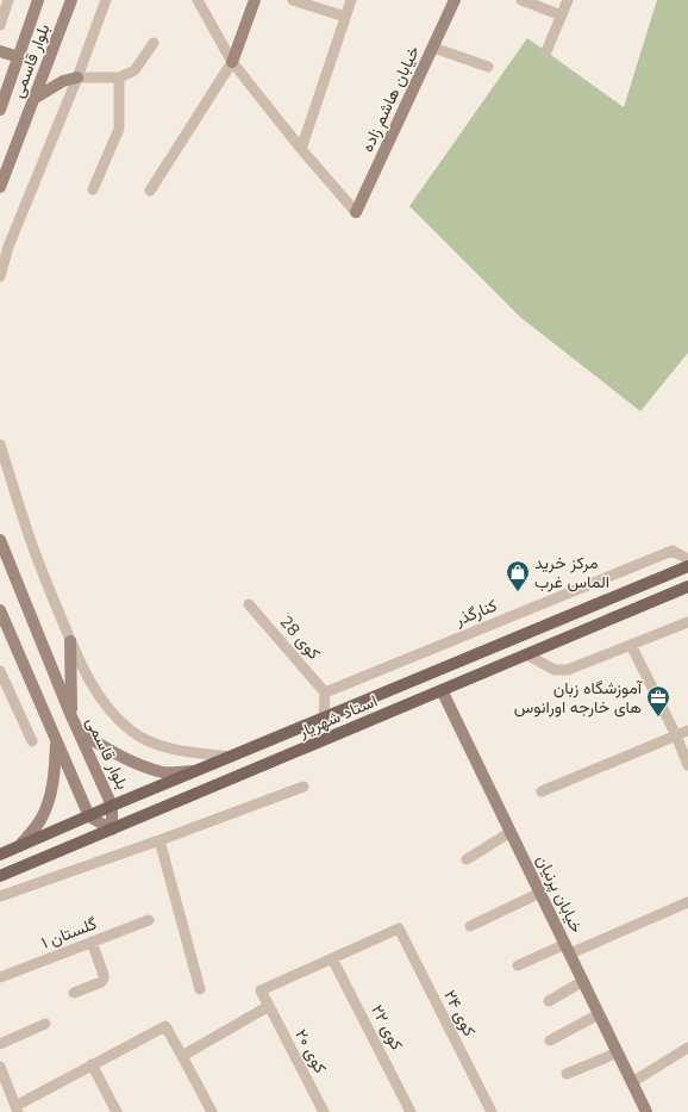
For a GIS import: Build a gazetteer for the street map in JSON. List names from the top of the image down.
{
  "streets": {
    "main road": [
      "بلوار قاسمی",
      "خیابان هاشم زاده",
      "استاد شهریار",
      "خیابان پرنیان"
    ],
    "street": [
      "کنارگذر",
      "کوی 28",
      "۱ گلستان",
      "کوی ۲۴",
      "کوی ۲۲",
      "کوی ۲۰"
    ]
  },
  "crossings": [
    ["بلوار قاسمی", "استاد شهریار"],
    ["کنارگذر", "کوی 28"],
    ["استاد شهریار", "خیابان پرنیان"],
    ["کوی ۲۴", "کوی ۲۲"],
    ["کوی ۲۴", "کوی ۲۰"],
    ["کوی ۲۲", "کوی ۲۰"]
  ],
  "places": {
    "shop": ["مرکز خرید الماس غرب"],
    "office": ["آموزشگاه زبان های خارجه اورانوس"]
  }
}
